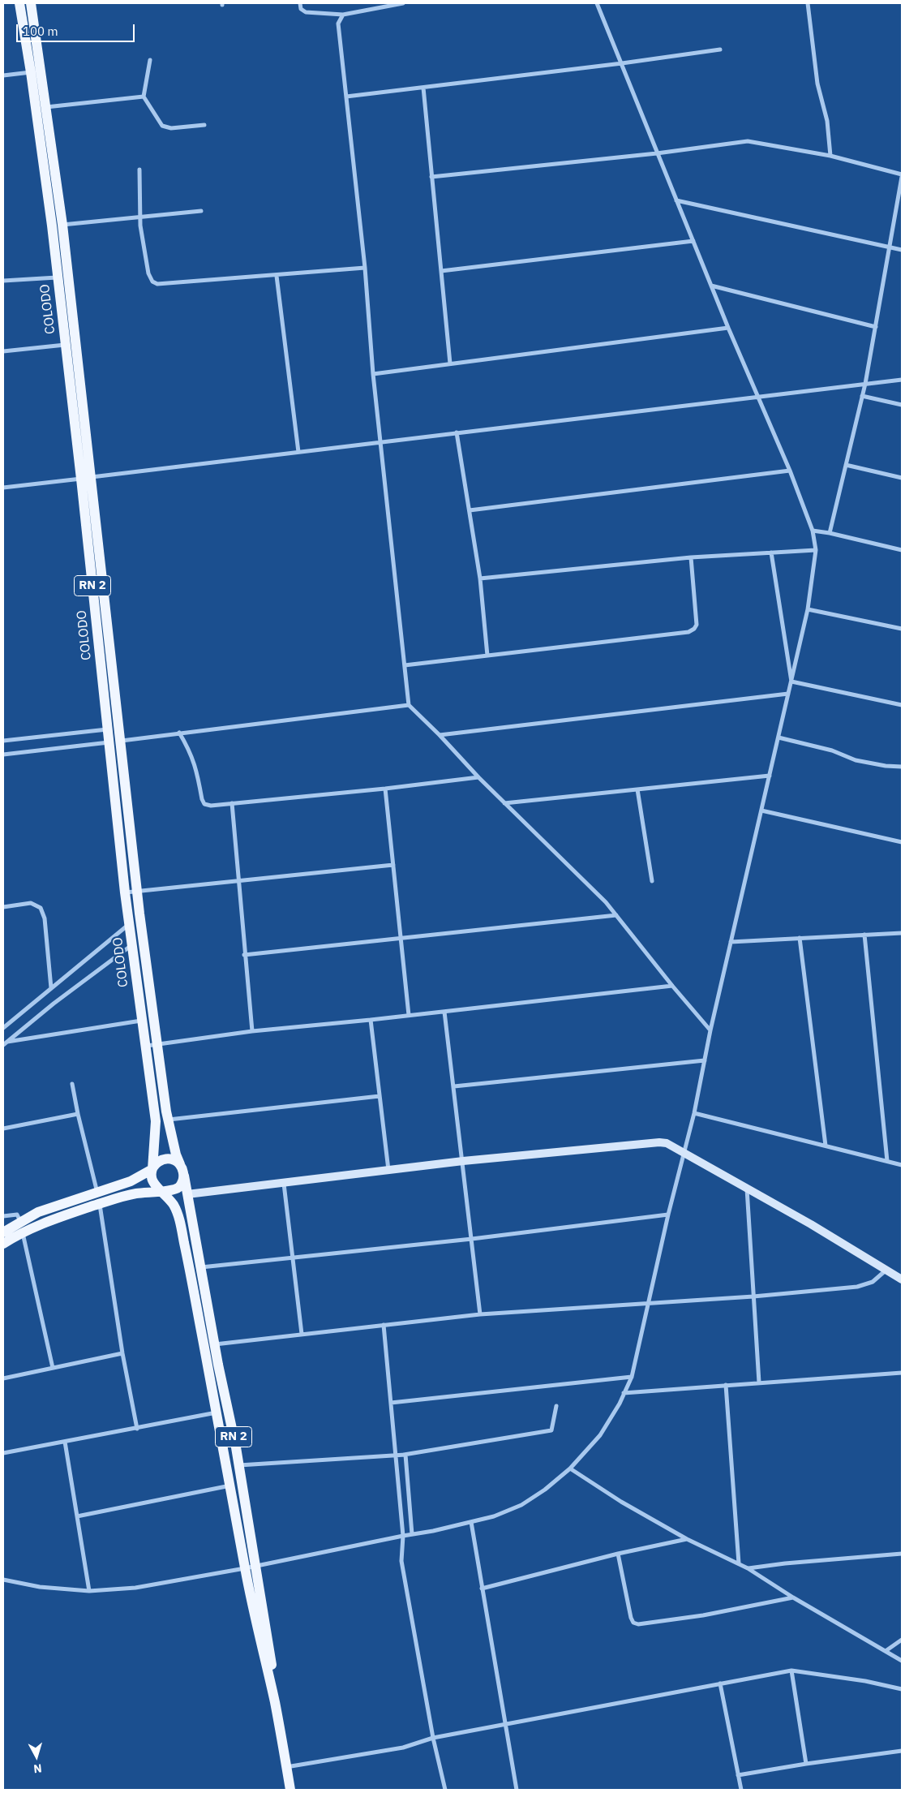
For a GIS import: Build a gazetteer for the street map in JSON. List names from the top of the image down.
{
  "streets": {
    "main road": ["COLODO", "RN 2"]
  },
  "crossings": [
    ["COLODO", "RN 2"]
  ],
  "scale_bar": "100 m",
  "north": "bottom"
}
